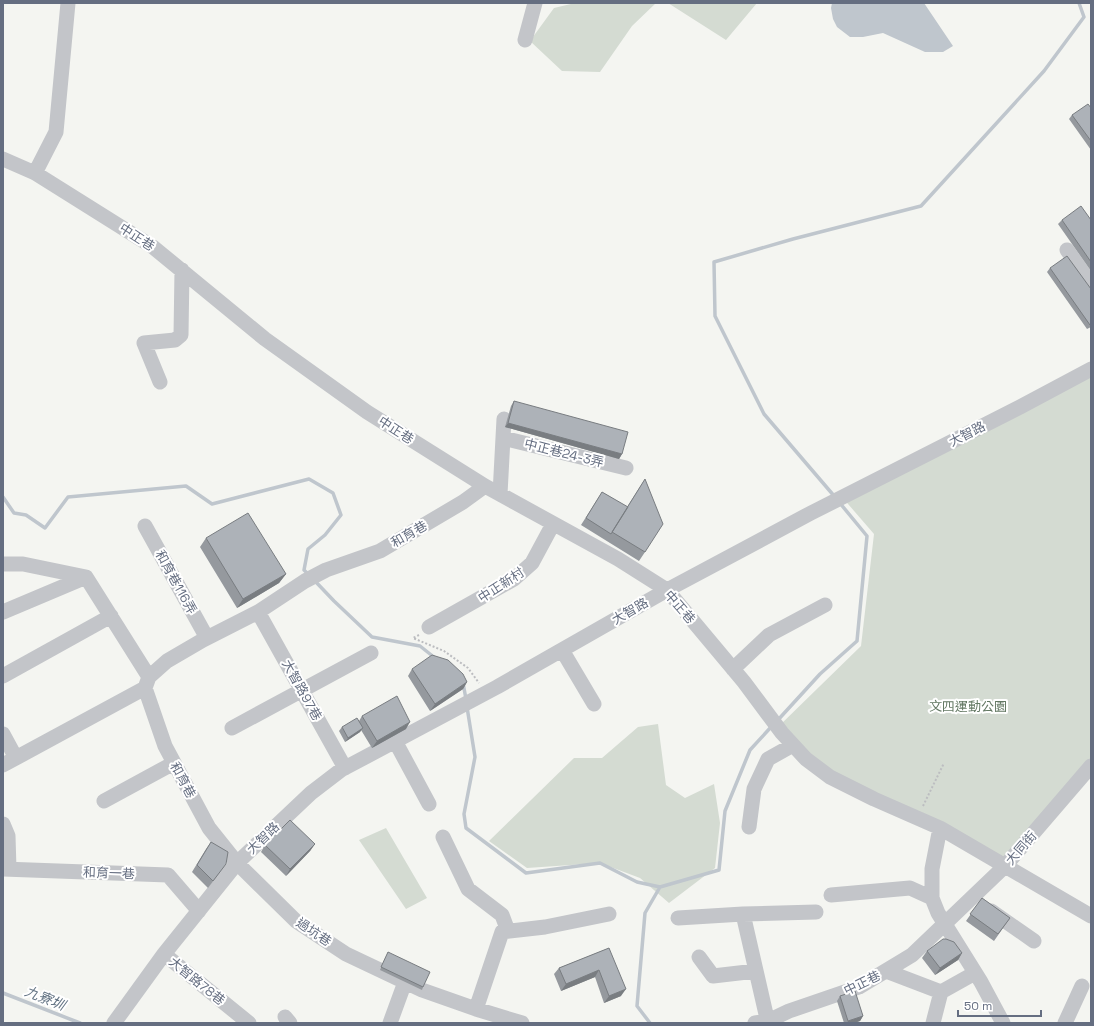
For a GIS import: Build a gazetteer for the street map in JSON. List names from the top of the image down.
{
  "streets": {
    "street": [
      "中正巷",
      "大智路",
      "中正巷24-3弄",
      "和育巷",
      "和育巷116弄",
      "中正新村",
      "大智路97巷",
      "大同街",
      "和育一巷",
      "過坑巷",
      "大智路78巷"
    ]
  },
  "crossings": [
    ["中正巷", "大智路"],
    ["中正巷", "和育巷"],
    ["中正巷", "中正新村"],
    ["中正巷", "大同街"],
    ["大智路", "和育巷"],
    ["大智路", "大智路97巷"],
    ["大智路", "和育一巷"],
    ["大智路", "過坑巷"],
    ["大智路", "大智路78巷"],
    ["和育巷", "大智路97巷"],
    ["和育巷", "過坑巷"]
  ],
  "water": ["九寮圳"],
  "parks": ["文四運動公園"],
  "scale_bar": "50 m"
}
